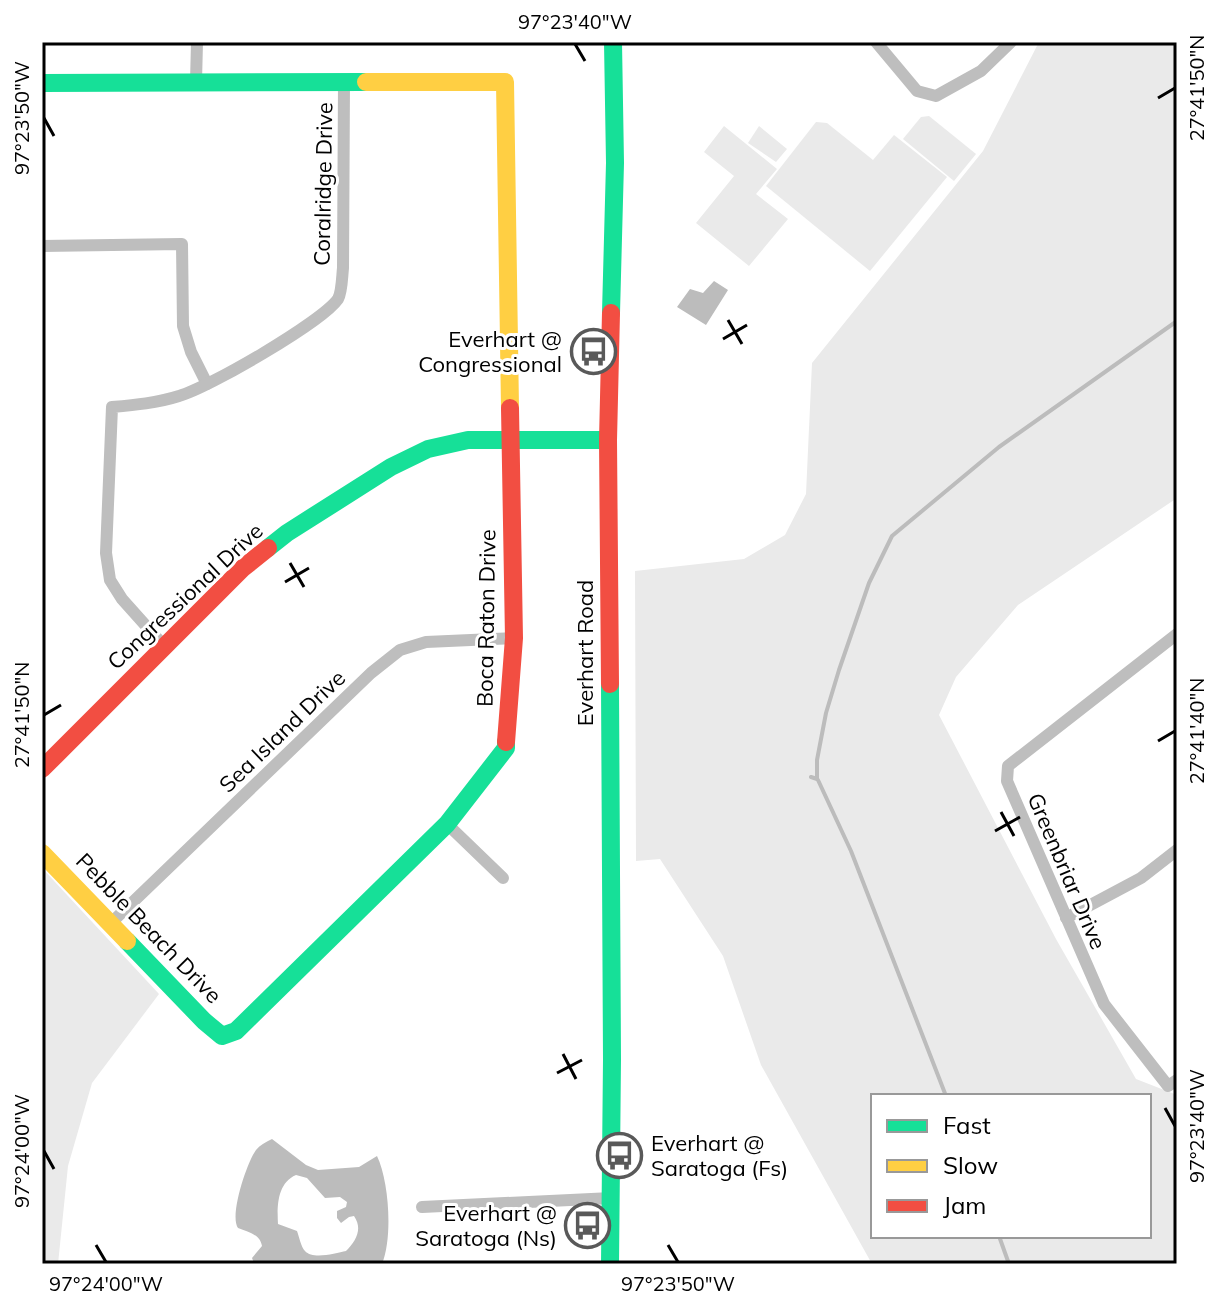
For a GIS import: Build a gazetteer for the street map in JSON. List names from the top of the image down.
{
  "streets": {
    "street": [
      "Coralridge Drive",
      "Congressional Drive",
      "Boca Raton Drive",
      "Everhart Road",
      "Sea Island Drive",
      "Greenbriar Drive",
      "Pebble Beach Drive"
    ]
  },
  "crossings": [
    ["Coralridge Drive", "Congressional Drive"],
    ["Coralridge Drive", "Boca Raton Drive"],
    ["Congressional Drive", "Boca Raton Drive"],
    ["Congressional Drive", "Everhart Road"],
    ["Boca Raton Drive", "Sea Island Drive"],
    ["Boca Raton Drive", "Pebble Beach Drive"],
    ["Sea Island Drive", "Pebble Beach Drive"]
  ],
  "places": {
    "bus stop": ["Everhart @ Congressional", "Everhart @ Saratoga (Fs)", "Everhart @ Saratoga (Ns)"]
  },
  "legend": ["Fast", "Slow", "Jam"],
  "coordinates": [
    "97°23'40\"W",
    "27°41'50\"N",
    "97°23'50\"W",
    "27°41'40\"N",
    "97°24'00\"W"
  ]
}
